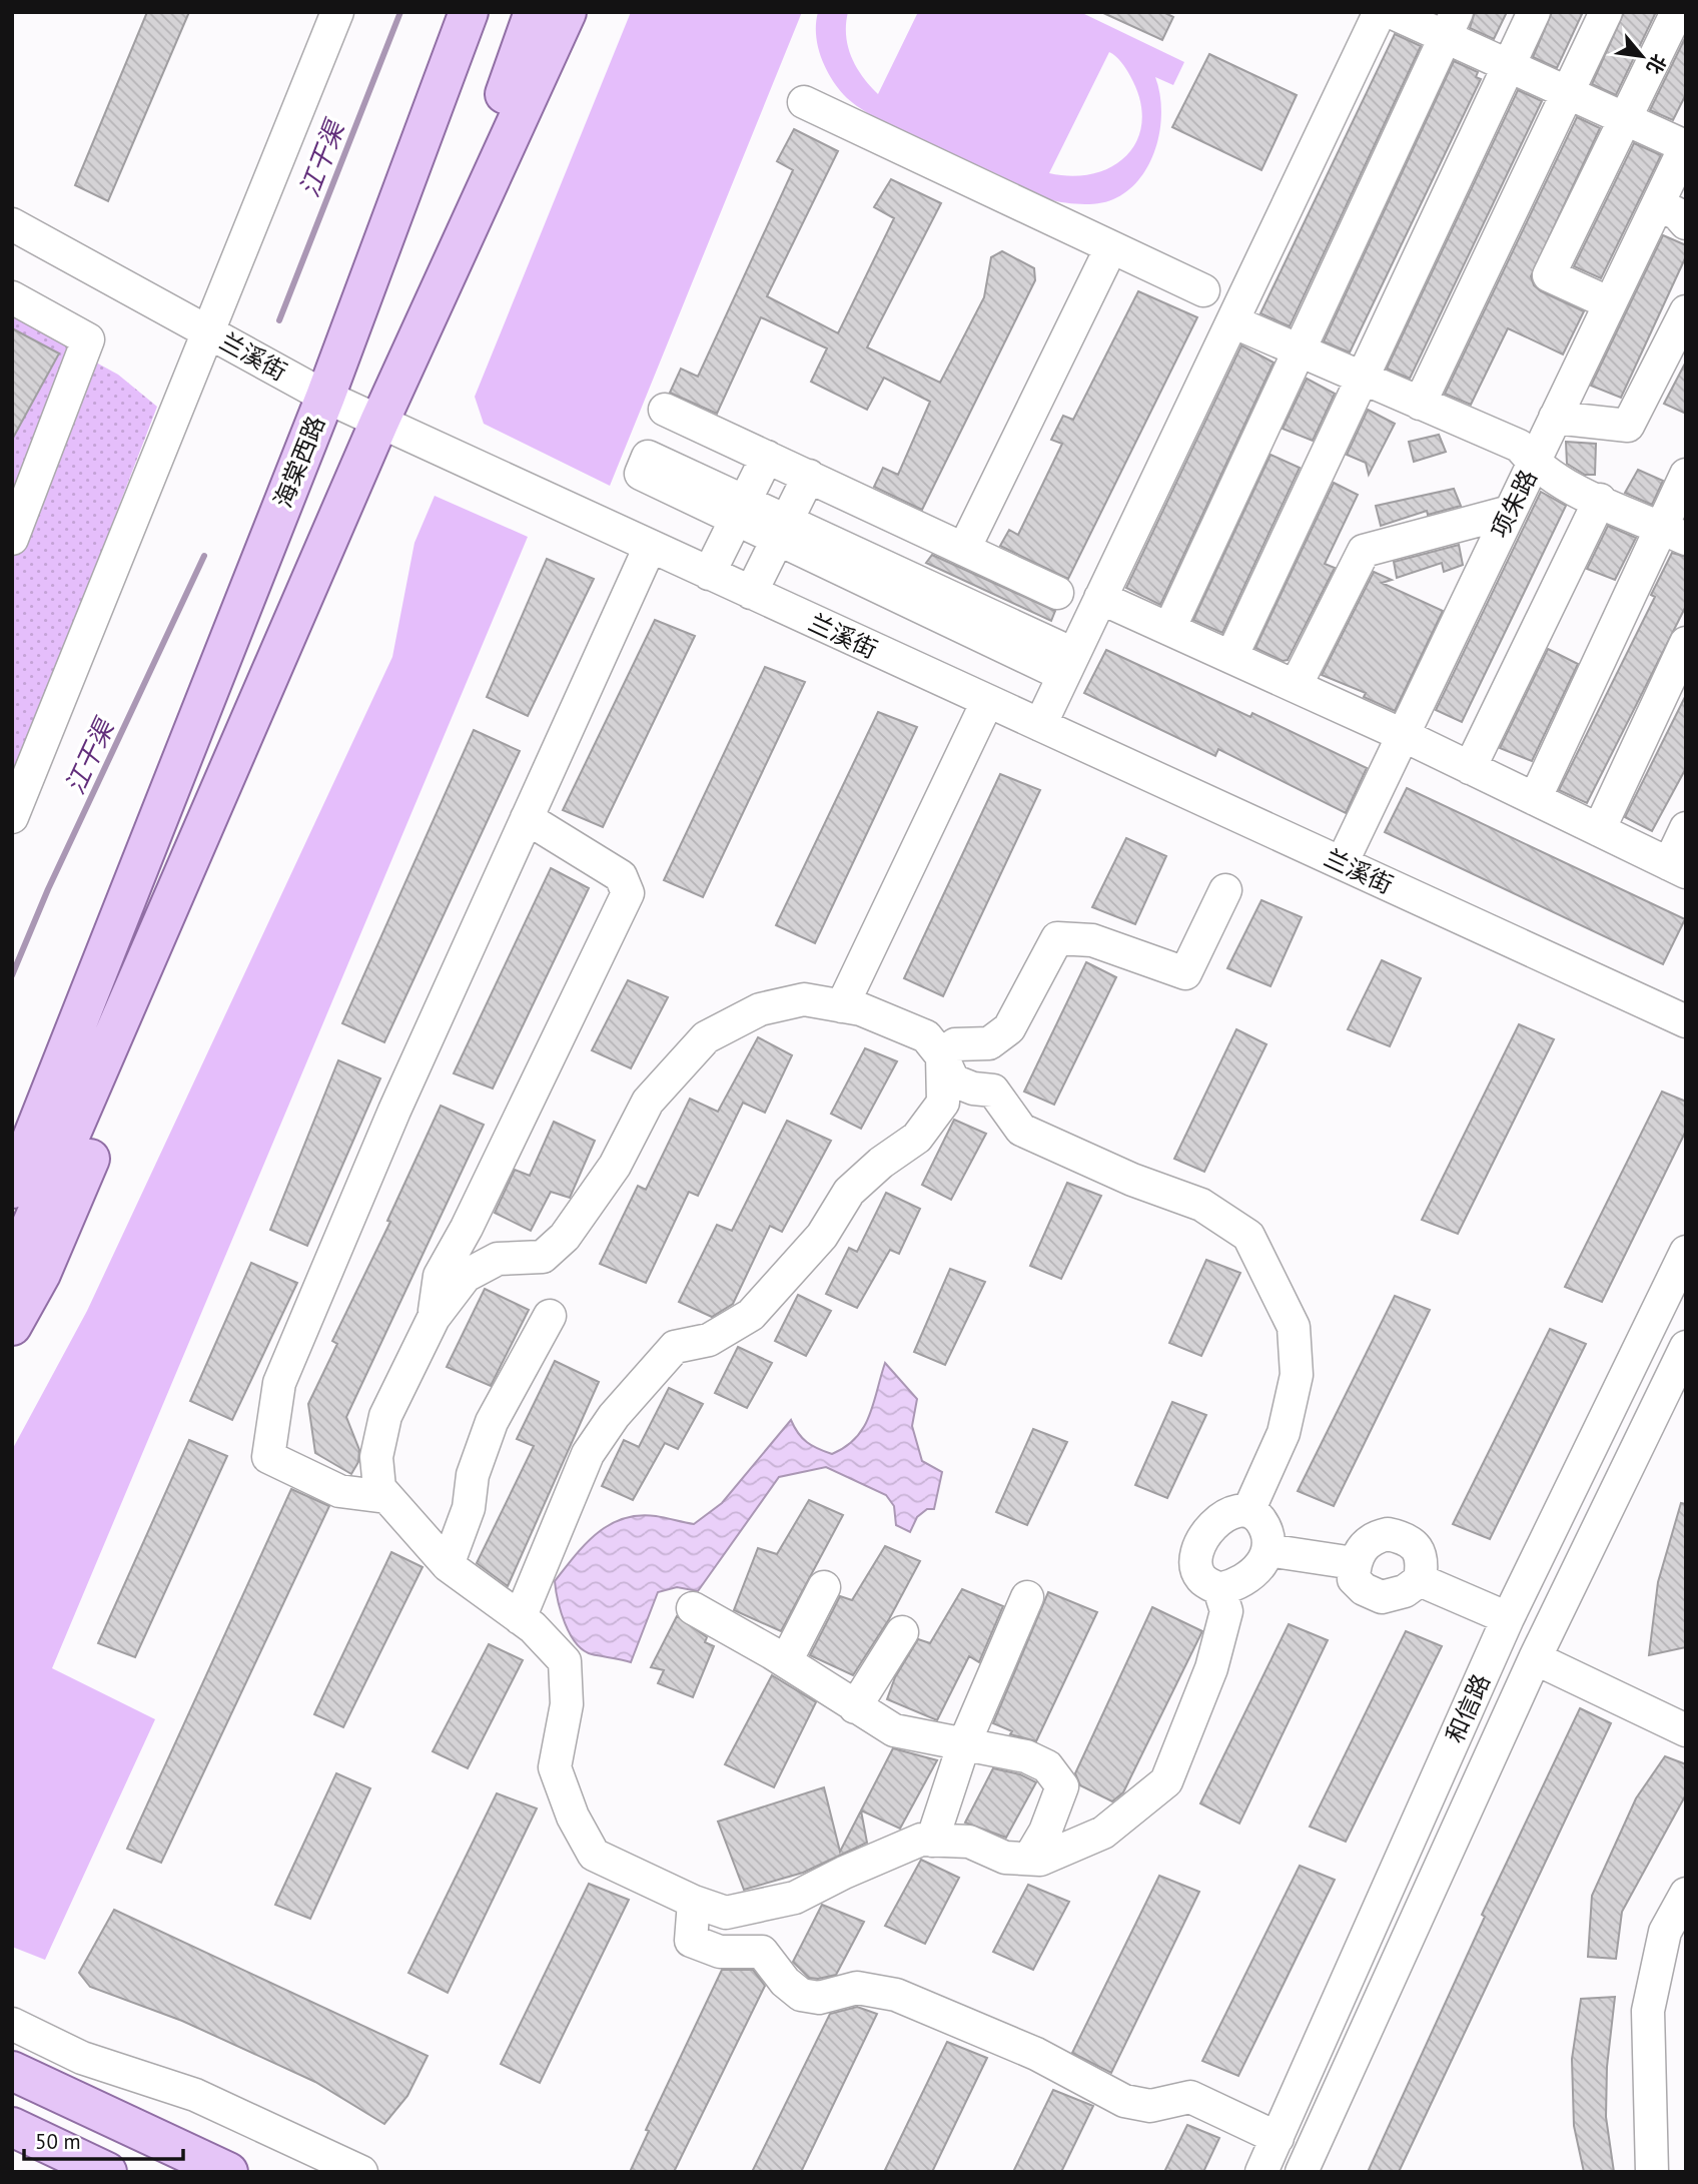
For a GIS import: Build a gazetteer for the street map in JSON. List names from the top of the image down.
{
  "streets": {
    "main road": ["海棠西路"],
    "street": ["兰溪街", "项朱路", "和信路"]
  },
  "crossings": [
    ["兰溪街", "海棠西路"],
    ["兰溪街", "项朱路"]
  ],
  "water": ["江干渠"],
  "scale_bar": "50 m",
  "north": "bottom right"
}
